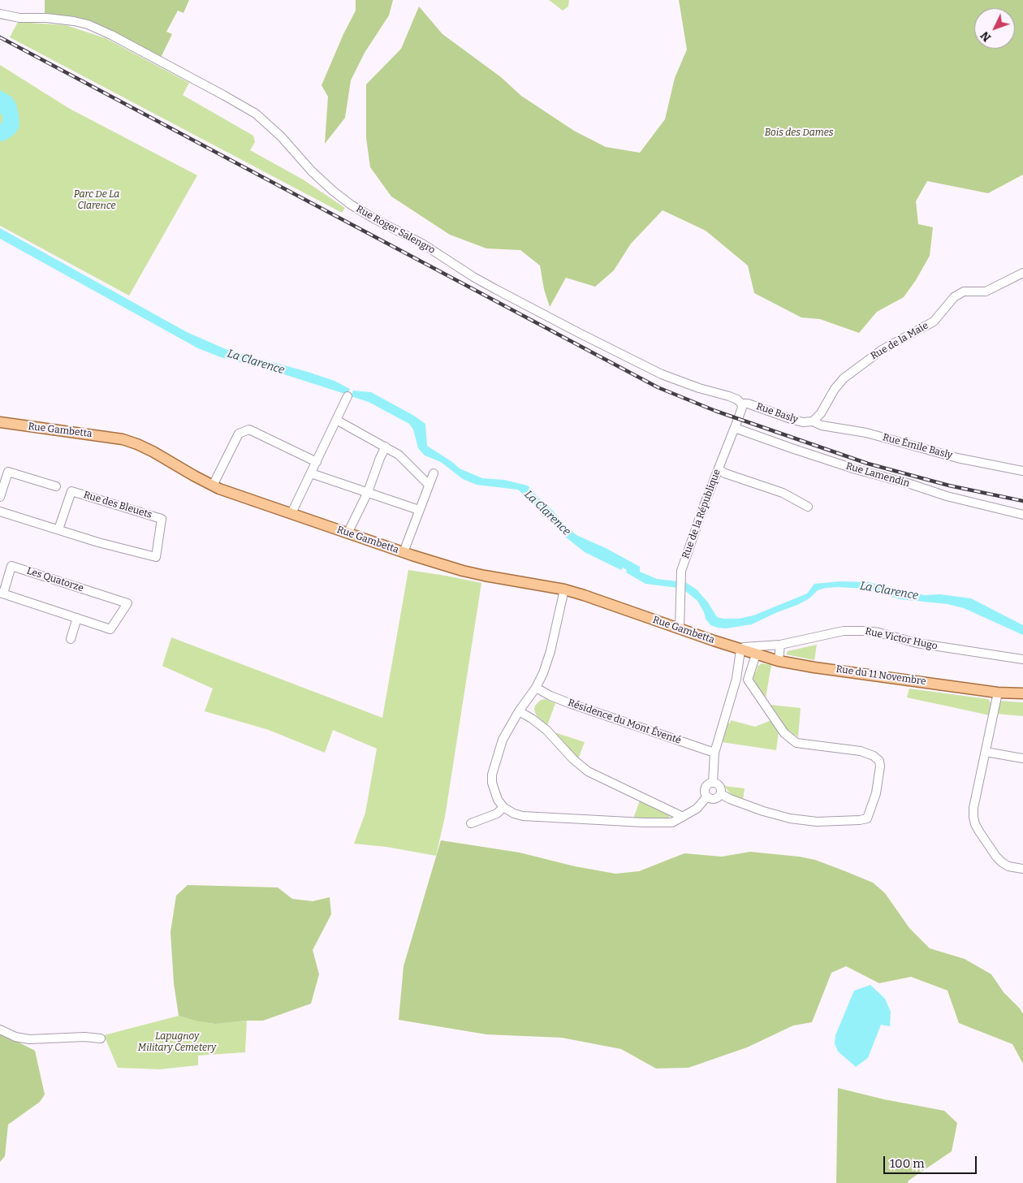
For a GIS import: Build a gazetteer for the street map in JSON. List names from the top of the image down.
{
  "streets": {
    "main road": ["Rue Gambetta", "Rue du 11 Novembre"],
    "street": [
      "Rue Roger Salengro",
      "Rue de la Maie",
      "Rue Basly",
      "Rue Émile Basly",
      "Rue Lamendin",
      "Rue des Bleuets",
      "Rue de la République",
      "Les Quatorze",
      "Rue Victor Hugo",
      "Résidence du Mont Éventé"
    ]
  },
  "crossings": [
    ["Rue Roger Salengro", "Rue Basly"],
    ["Rue Roger Salengro", "Rue de la République"],
    ["Rue de la Maie", "Rue Basly"],
    ["Rue de la Maie", "Rue Émile Basly"],
    ["Rue Basly", "Rue Émile Basly"],
    ["Rue Basly", "Rue de la République"],
    ["Rue Gambetta", "Rue de la République"],
    ["Rue Gambetta", "Rue Victor Hugo"],
    ["Rue Gambetta", "Rue du 11 Novembre"],
    ["Rue Lamendin", "Rue de la République"],
    ["Rue Victor Hugo", "Rue du 11 Novembre"]
  ],
  "water": ["La Clarence"],
  "parks": ["Bois des Dames", "Parc De La Clarence", "Lapugnoy Military Cemetery"],
  "scale_bar": "100 m",
  "north": "bottom left"
}
